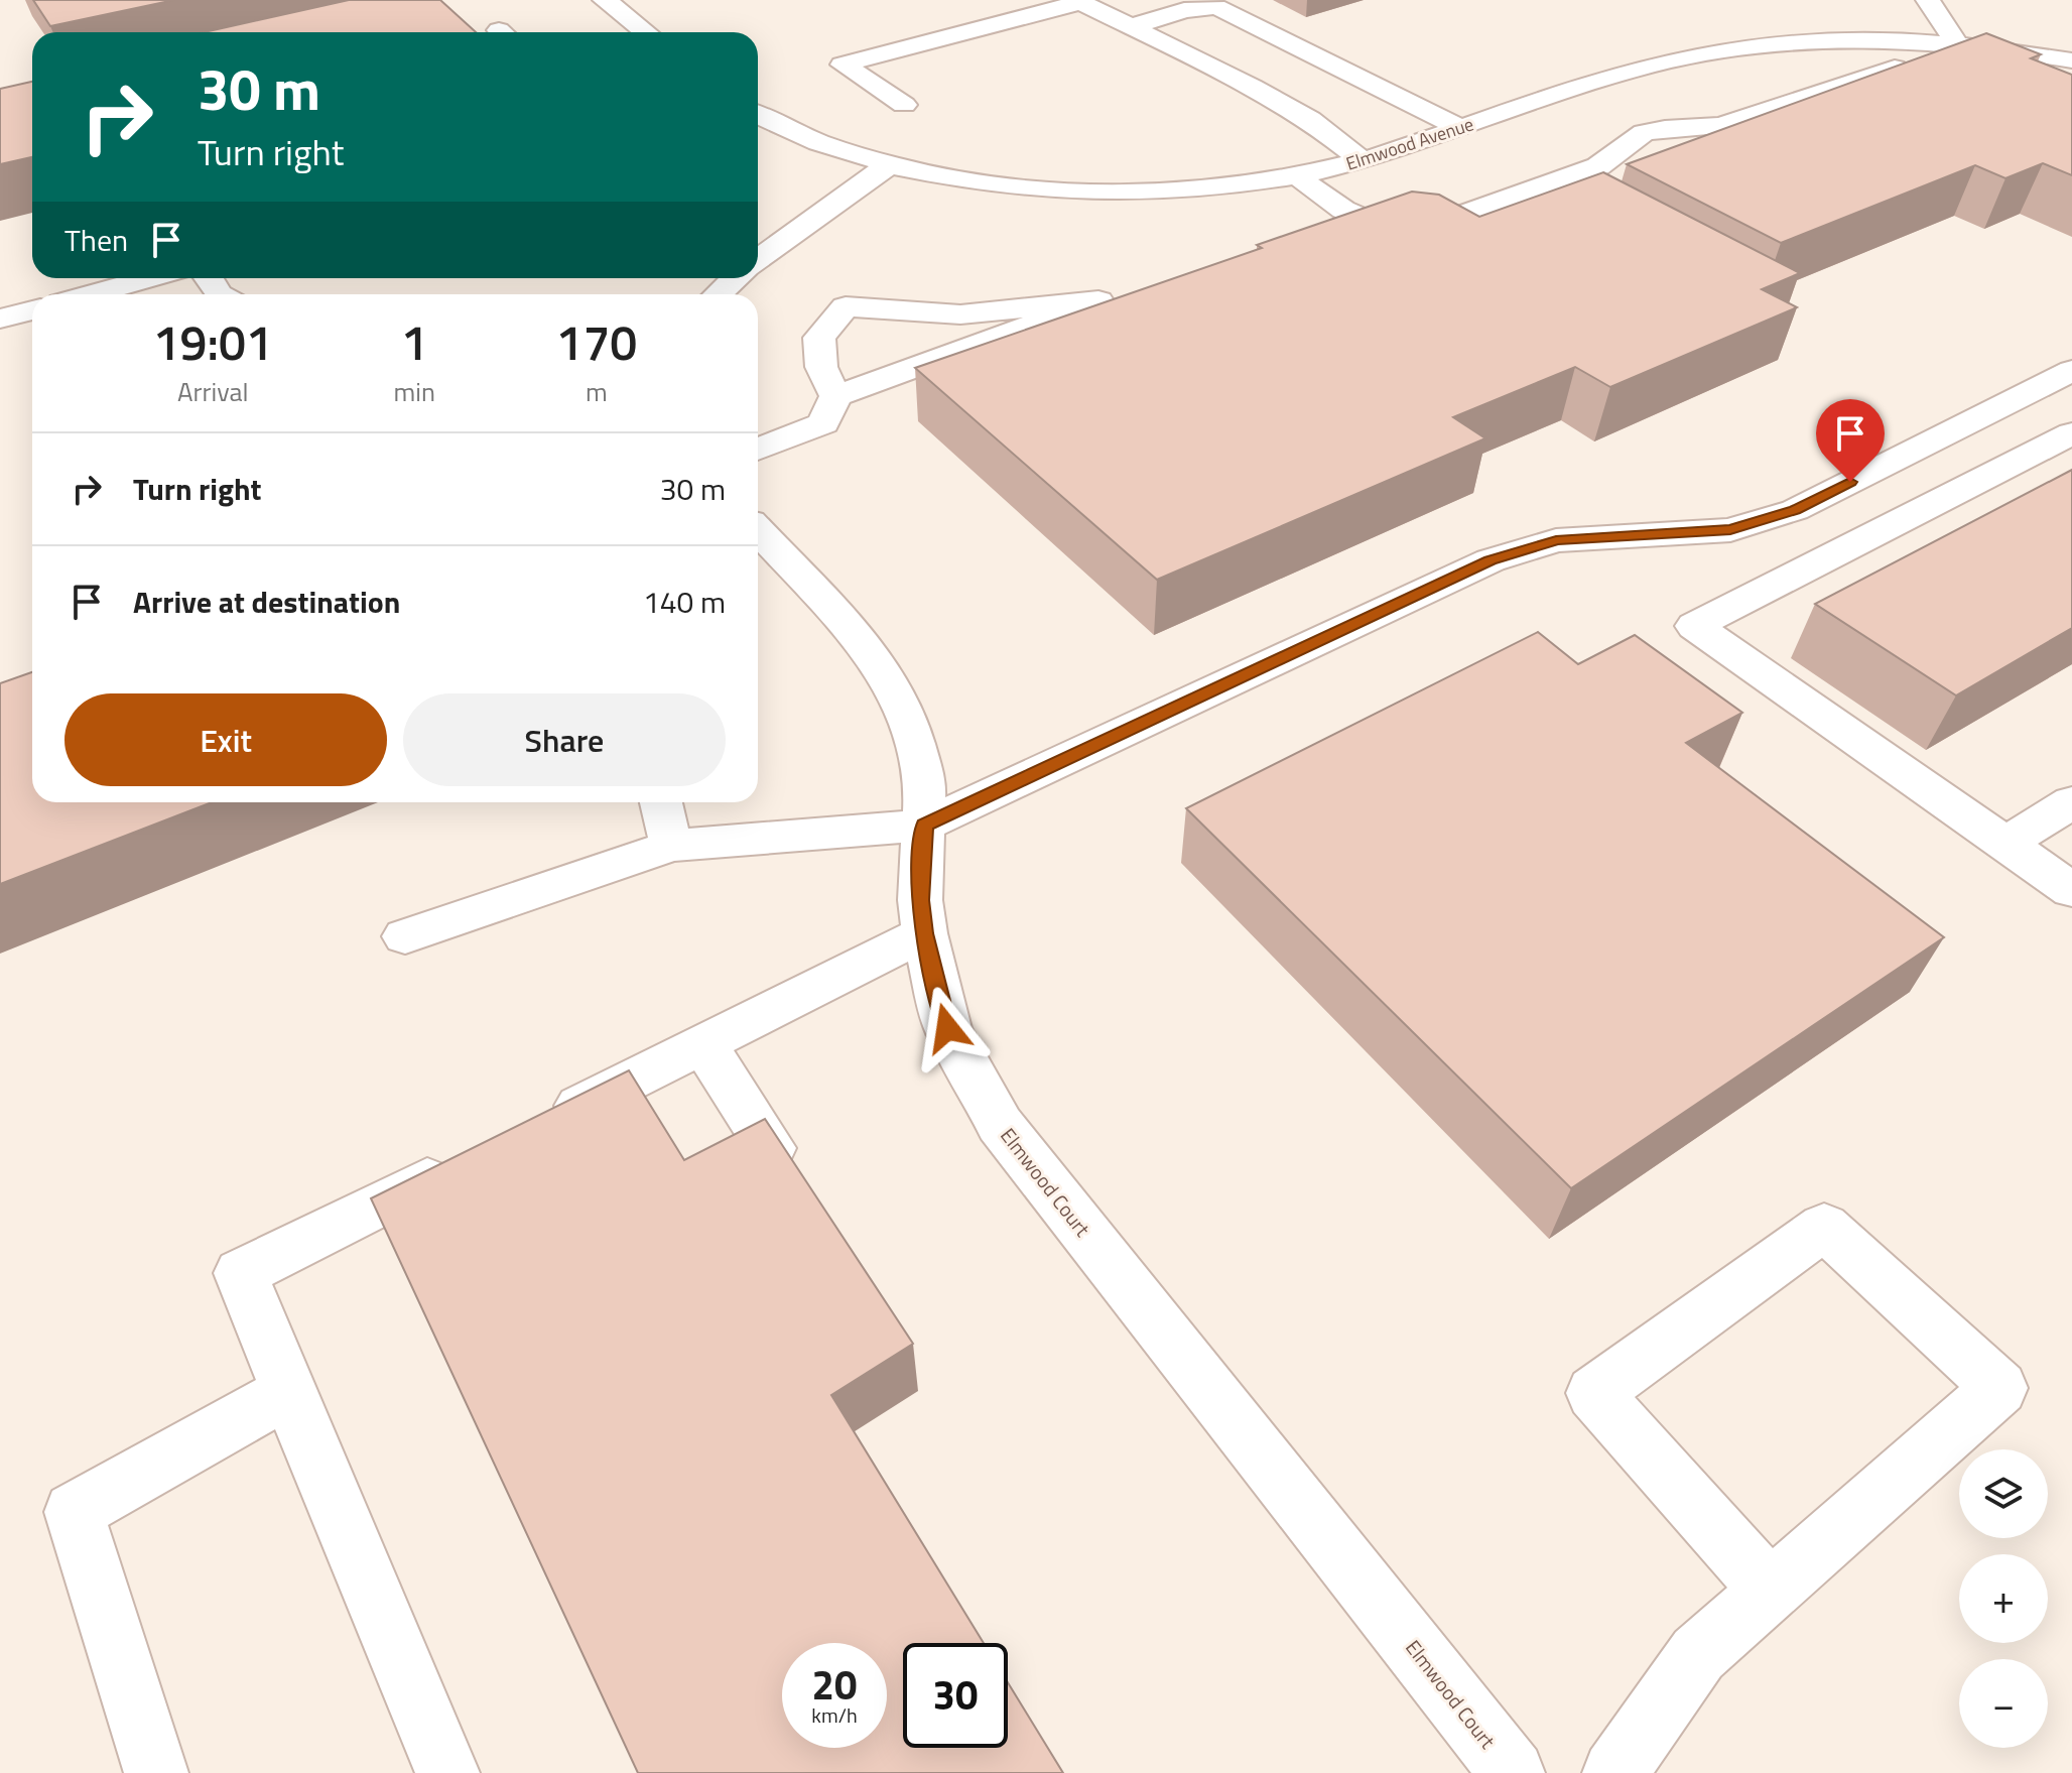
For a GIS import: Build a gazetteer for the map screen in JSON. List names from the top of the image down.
{
  "streets": {
    "street": ["Elmwood Avenue", "Elmwood Court"]
  },
  "page": {
    "turn": ["30 m", "Turn right"],
    "then": "Then",
    "eta": [
      "19:01",
      "Arrival",
      "1",
      "min",
      "170",
      "m"
    ],
    "list": [
      {
        "name": "Turn right",
        "value": "30 m"
      },
      {
        "name": "Arrive at destination",
        "value": "140 m"
      }
    ],
    "buttons": ["Exit", "Share"],
    "map_buttons": ["+", "−"],
    "speed": "20 km/h",
    "limit": "30"
  }
}
